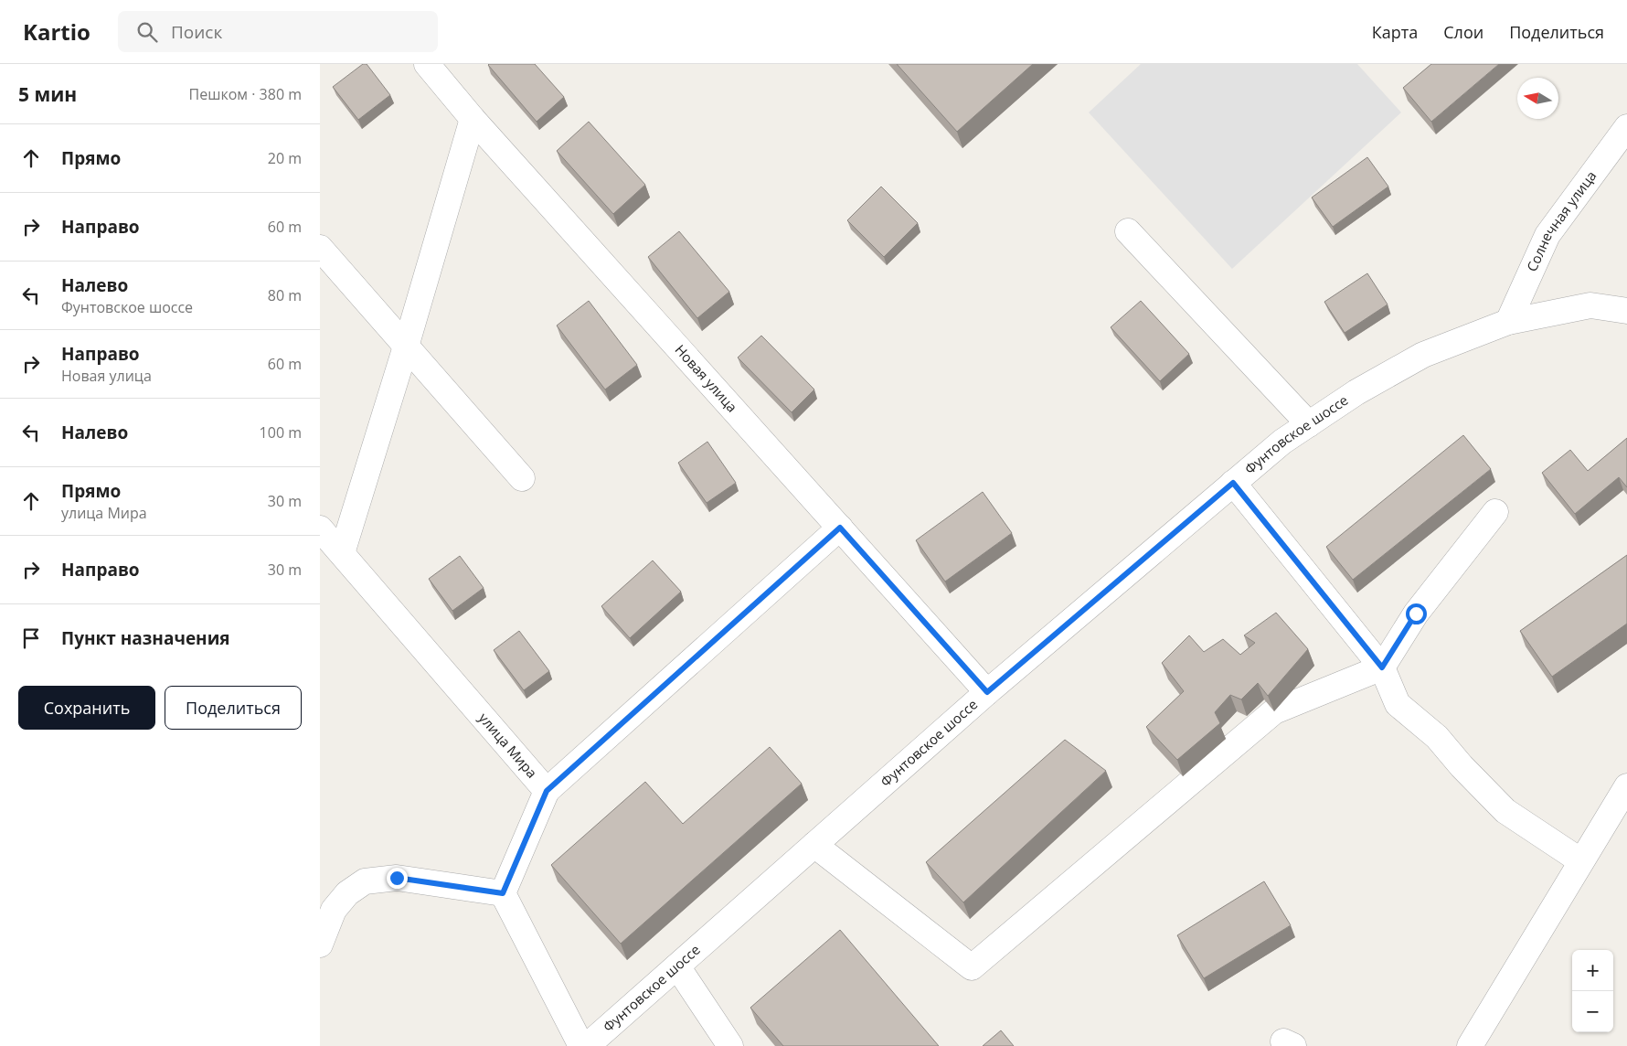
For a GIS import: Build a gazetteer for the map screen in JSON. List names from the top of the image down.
{
  "streets": {
    "street": [
      "Солнечная улица",
      "Новая улица",
      "Фунтовское шоссе",
      "улица Мира"
    ]
  },
  "crossings": [
    ["Солнечная улица", "Фунтовское шоссе"],
    ["Новая улица", "Фунтовское шоссе"]
  ],
  "north": "left",
  "page": {
    "header": "Kartio",
    "search": "Поиск",
    "nav": ["Карта", "Слои", "Поделиться"],
    "heading": ["5 мин", "Пешком · 380 m"],
    "list": [
      ["Прямо", "20 m"],
      ["Направо", "60 m"],
      ["Налево", "Фунтовское шоссе", "80 m"],
      ["Направо", "Новая улица", "60 m"],
      ["Налево", "100 m"],
      ["Прямо", "улица Мира", "30 m"],
      ["Направо", "30 m"],
      "Пункт назначения"
    ],
    "buttons": ["Сохранить", "Поделиться"],
    "map_buttons": ["+", "−"]
  }
}
